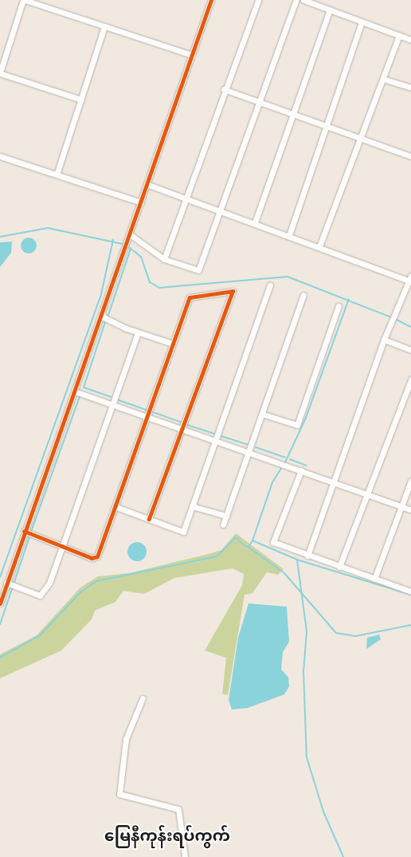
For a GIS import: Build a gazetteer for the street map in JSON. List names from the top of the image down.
{
  "districts": ["မြေနီကုန်းရပ်ကွက်"]
}
